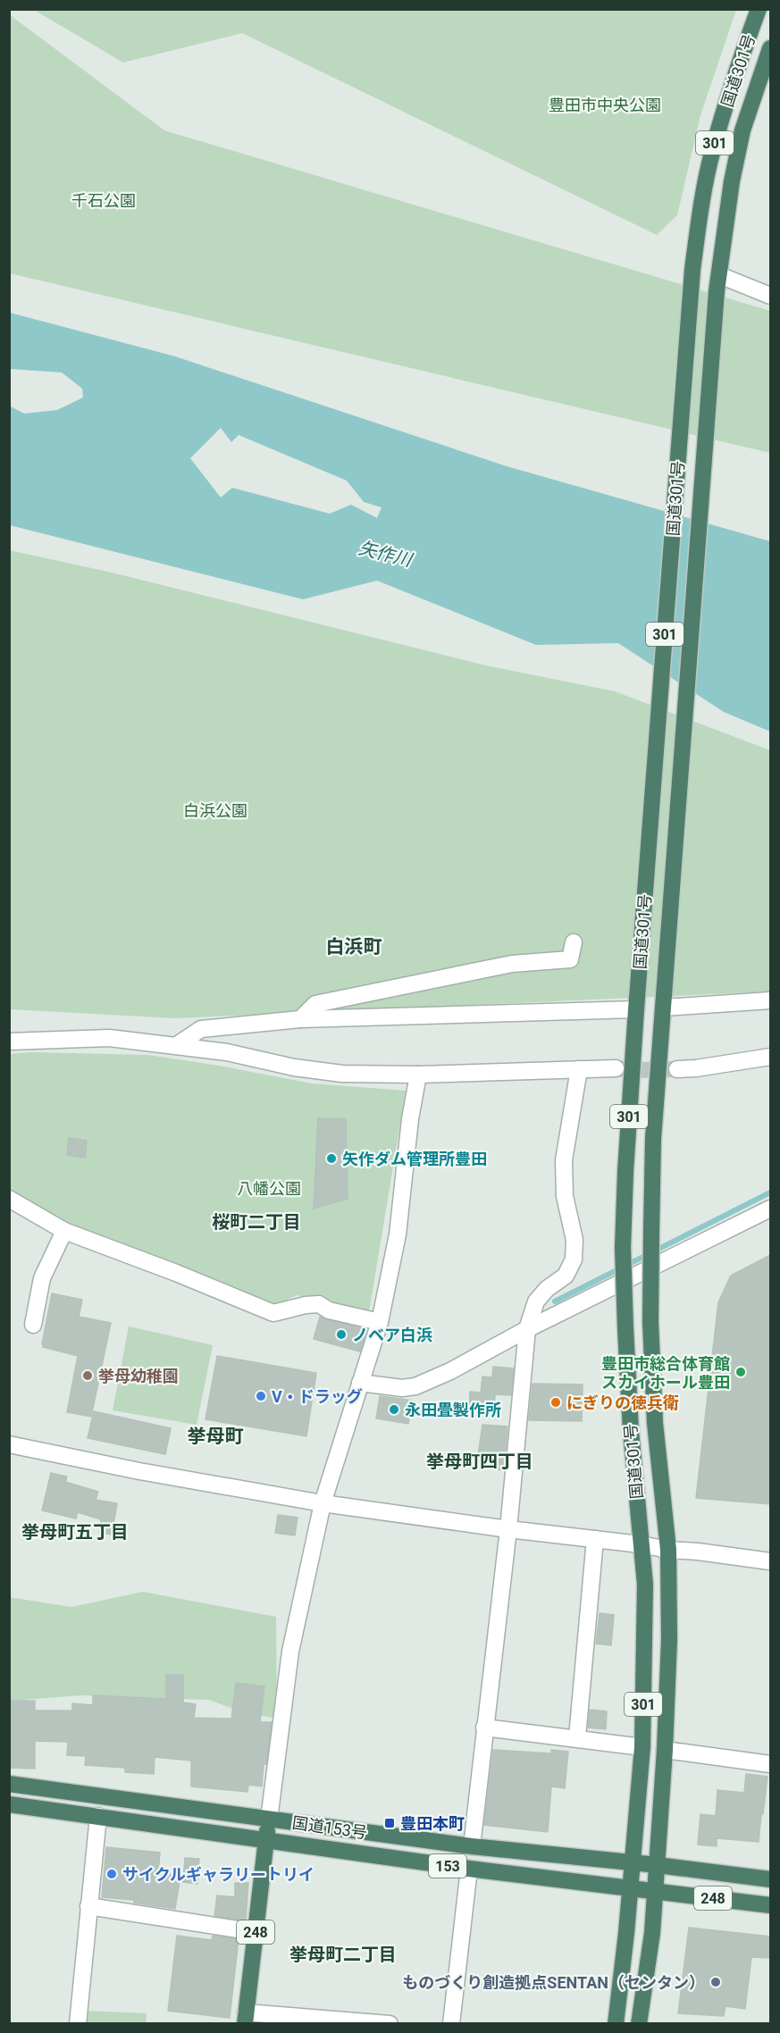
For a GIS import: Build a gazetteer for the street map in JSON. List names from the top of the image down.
{
  "streets": {
    "highway": [
      "国道301号",
      "301",
      "国道153号",
      "153",
      "248"
    ]
  },
  "crossings": [
    ["国道301号", "国道153号"],
    ["国道301号", "248"],
    ["国道153号", "248"]
  ],
  "districts": [
    "白浜町",
    "桜町二丁目",
    "挙母町",
    "挙母町四丁目",
    "挙母町五丁目",
    "挙母町二丁目"
  ],
  "water": ["矢作川"],
  "parks": [
    "豊田市中央公園",
    "千石公園",
    "白浜公園",
    "八幡公園"
  ],
  "places": {
    "other": [
      "矢作ダム管理所豊田",
      "ノベア白浜",
      "豊田市総合体育館 スカイホール豊田",
      "挙母幼稚園",
      "V・ドラッグ",
      "にぎりの徳兵衛",
      "永田畳製作所",
      "サイクルギャラリートリイ",
      "ものづくり創造拠点SENTAN（センタン）"
    ],
    "transit": ["豊田本町"]
  }
}
